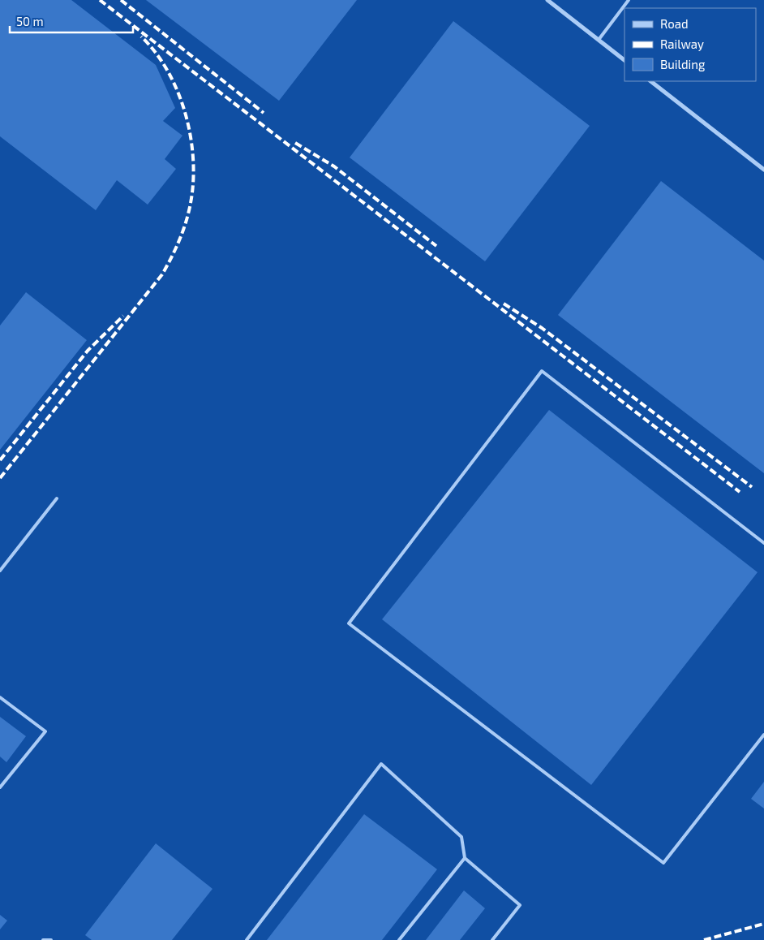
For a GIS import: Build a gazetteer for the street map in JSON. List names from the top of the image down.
{
  "legend": ["Road", "Railway", "Building"],
  "scale_bar": "50 m"
}
